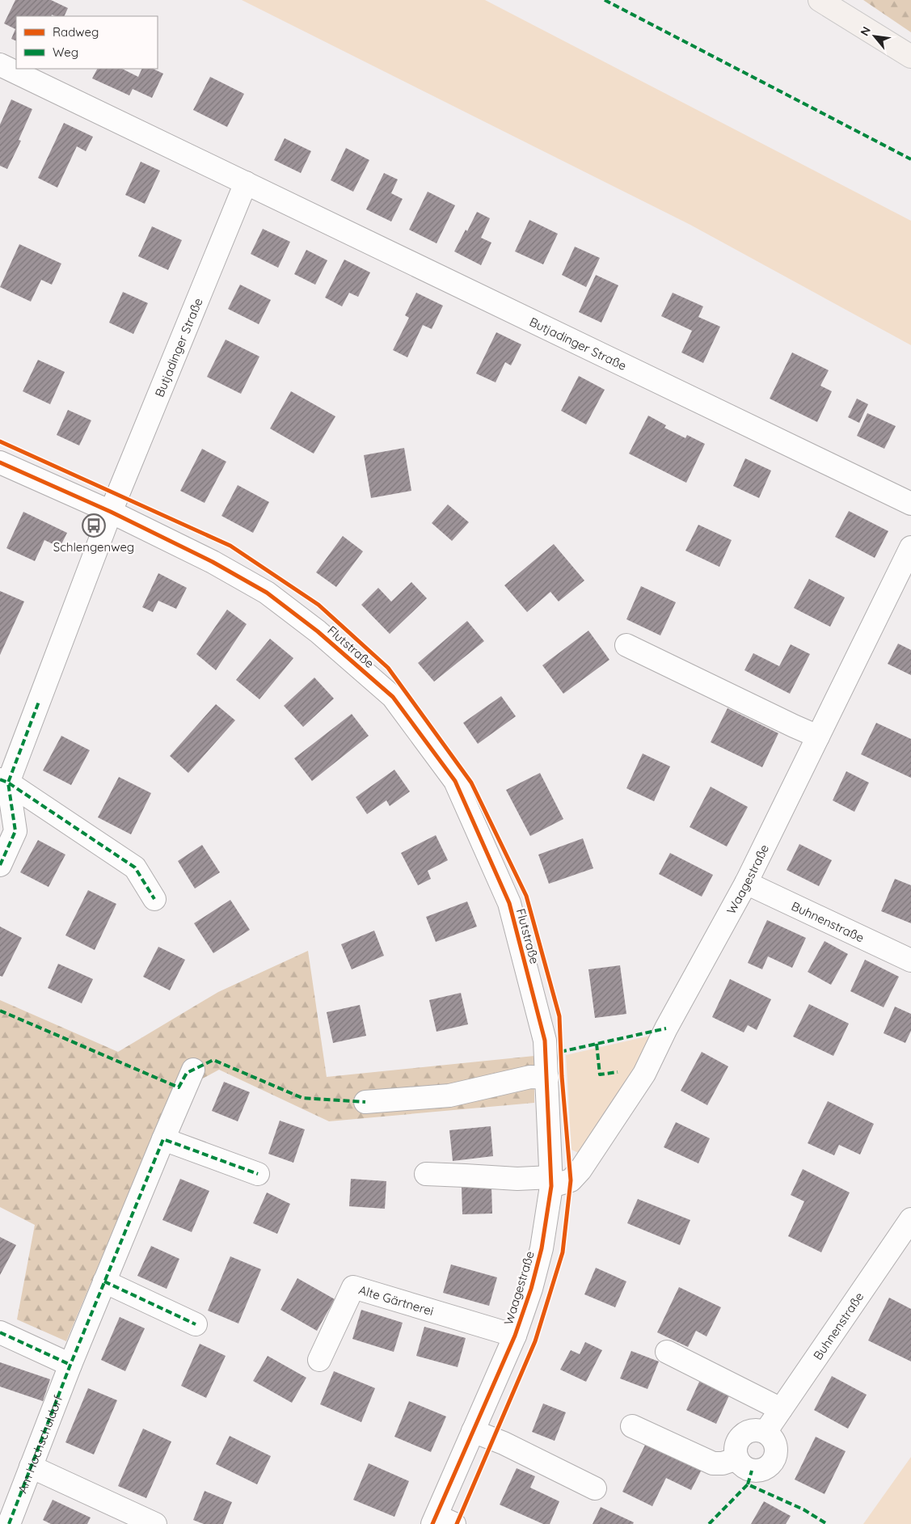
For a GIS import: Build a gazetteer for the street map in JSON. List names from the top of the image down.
{
  "streets": {
    "street": [
      "Butjadinger Straße",
      "Flutstraße",
      "Waagestraße",
      "Buhnenstraße",
      "Alte Gärtnerei",
      "Am Hochschuldorf"
    ]
  },
  "crossings": [
    ["Butjadinger Straße", "Flutstraße"],
    ["Flutstraße", "Waagestraße"],
    ["Waagestraße", "Buhnenstraße"],
    ["Waagestraße", "Alte Gärtnerei"]
  ],
  "places": {
    "bus stop": ["Schlengenweg"]
  },
  "legend": ["Radweg", "Weg"],
  "north": "top left"
}
